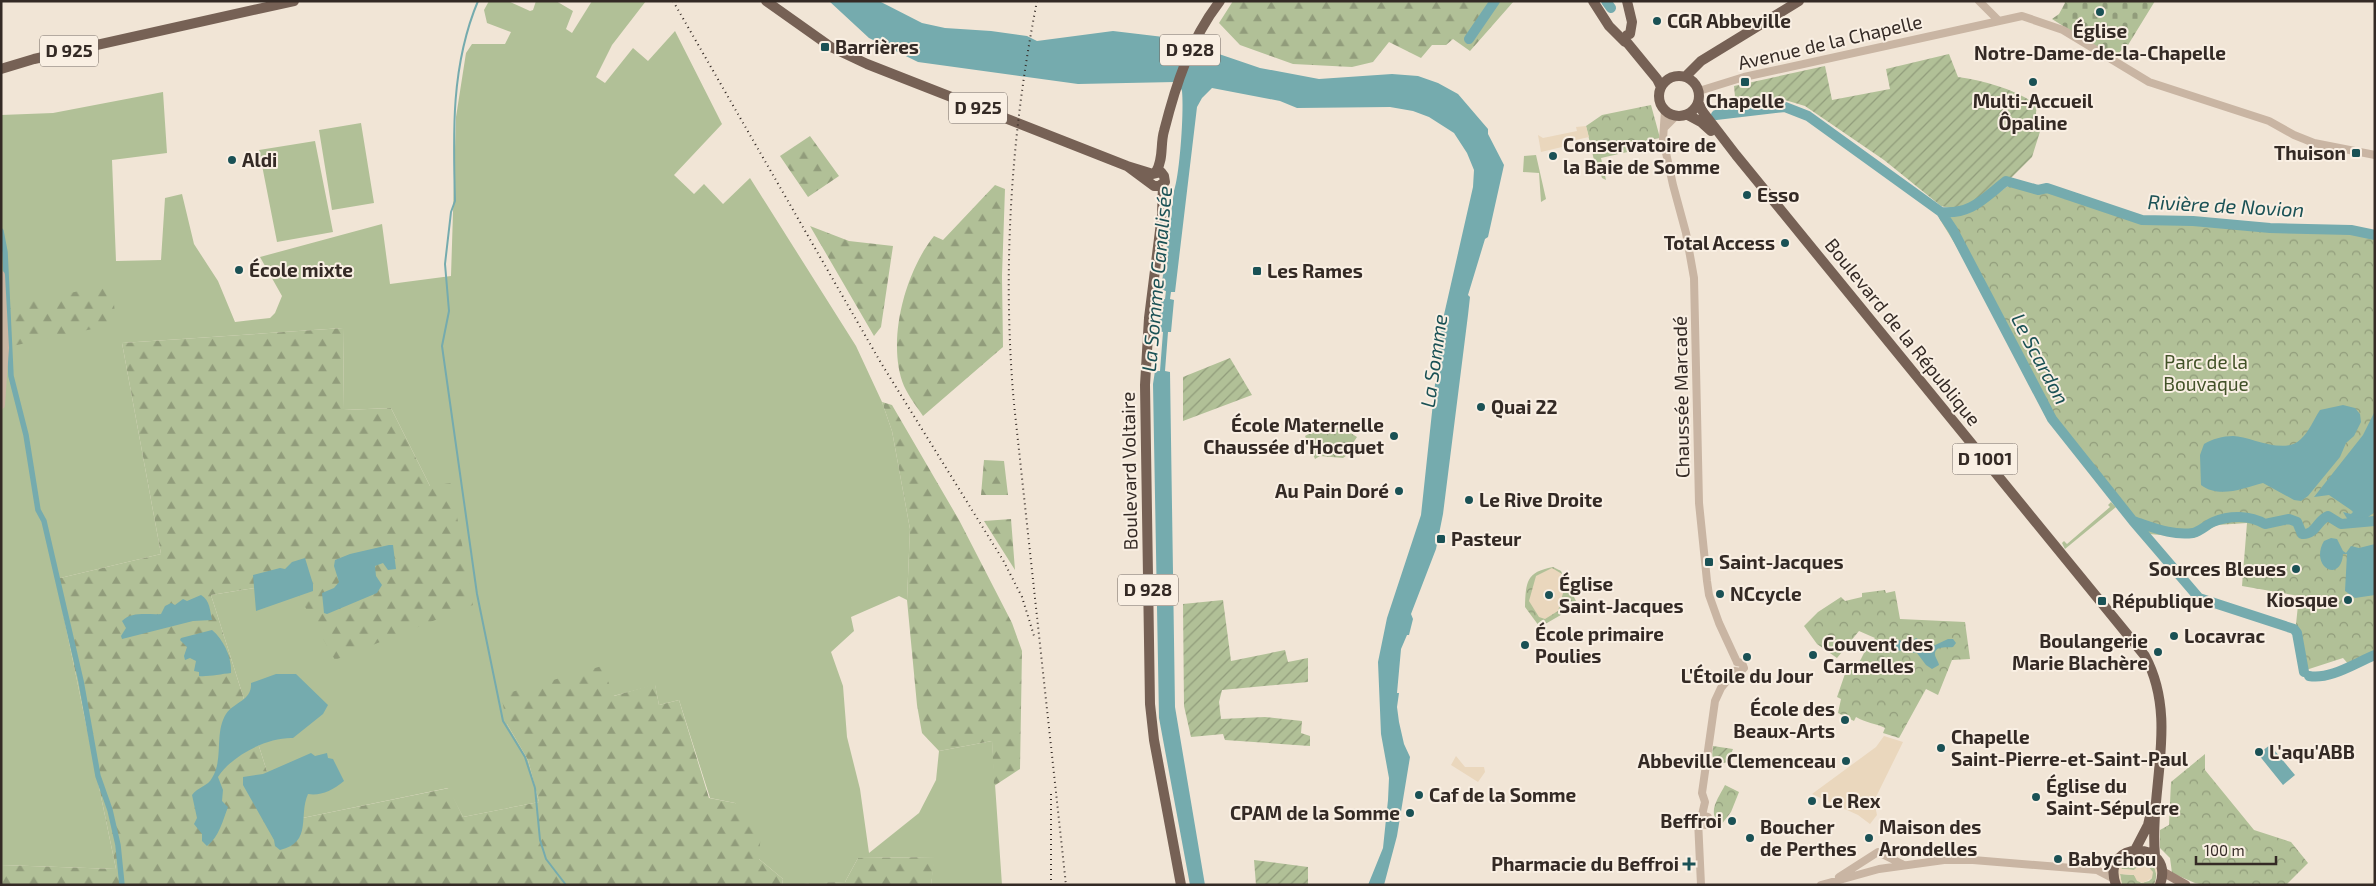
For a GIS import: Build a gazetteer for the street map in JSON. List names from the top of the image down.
{
  "streets": {
    "main road": [
      "D 928",
      "D 925",
      "Boulevard de la République",
      "D 1001",
      "Boulevard Voltaire"
    ],
    "street": ["Avenue de la Chapelle", "Chaussée Marcadé"]
  },
  "crossings": [
    ["Avenue de la Chapelle", "Boulevard de la République"],
    ["Avenue de la Chapelle", "Chaussée Marcadé"],
    ["D 925", "Boulevard Voltaire"],
    ["Boulevard de la République", "Chaussée Marcadé"]
  ],
  "water": [
    "Rivière de Novion",
    "La Somme Canalisée",
    "Le Scardon",
    "La Somme"
  ],
  "parks": ["Parc de la Bouvaque"],
  "places": {
    "other": [
      "Église Notre-Dame-de-la-Chapelle",
      "CGR Abbeville",
      "Multi-Accueil Ôpaline",
      "Conservatoire de la Baie de Somme",
      "Aldi",
      "Esso",
      "Total Access",
      "École mixte",
      "Quai 22",
      "École Maternelle Chaussée d'Hocquet",
      "Au Pain Doré",
      "Le Rive Droite",
      "Sources Bleues",
      "NCcycle",
      "Église Saint-Jacques",
      "Kiosque",
      "Locavrac",
      "École primaire Poulies",
      "Boulangerie Marie Blachère",
      "Couvent des Carmelles",
      "L'Étoile du Jour",
      "École des Beaux-Arts",
      "Chapelle Saint-Pierre-et-Saint-Paul",
      "L'aqu'ABB",
      "Abbeville Clemenceau",
      "Caf de la Somme",
      "Église du Saint-Sépulcre",
      "Le Rex",
      "CPAM de la Somme",
      "Beffroi",
      "Boucher de Perthes",
      "Maison des Arondelles",
      "Babychou"
    ],
    "transit": [
      "Barrières",
      "Chapelle",
      "Thuison",
      "Les Rames",
      "Pasteur",
      "Saint-Jacques",
      "République"
    ],
    "health": ["Pharmacie du Beffroi"]
  },
  "scale_bar": "100 m"
}
